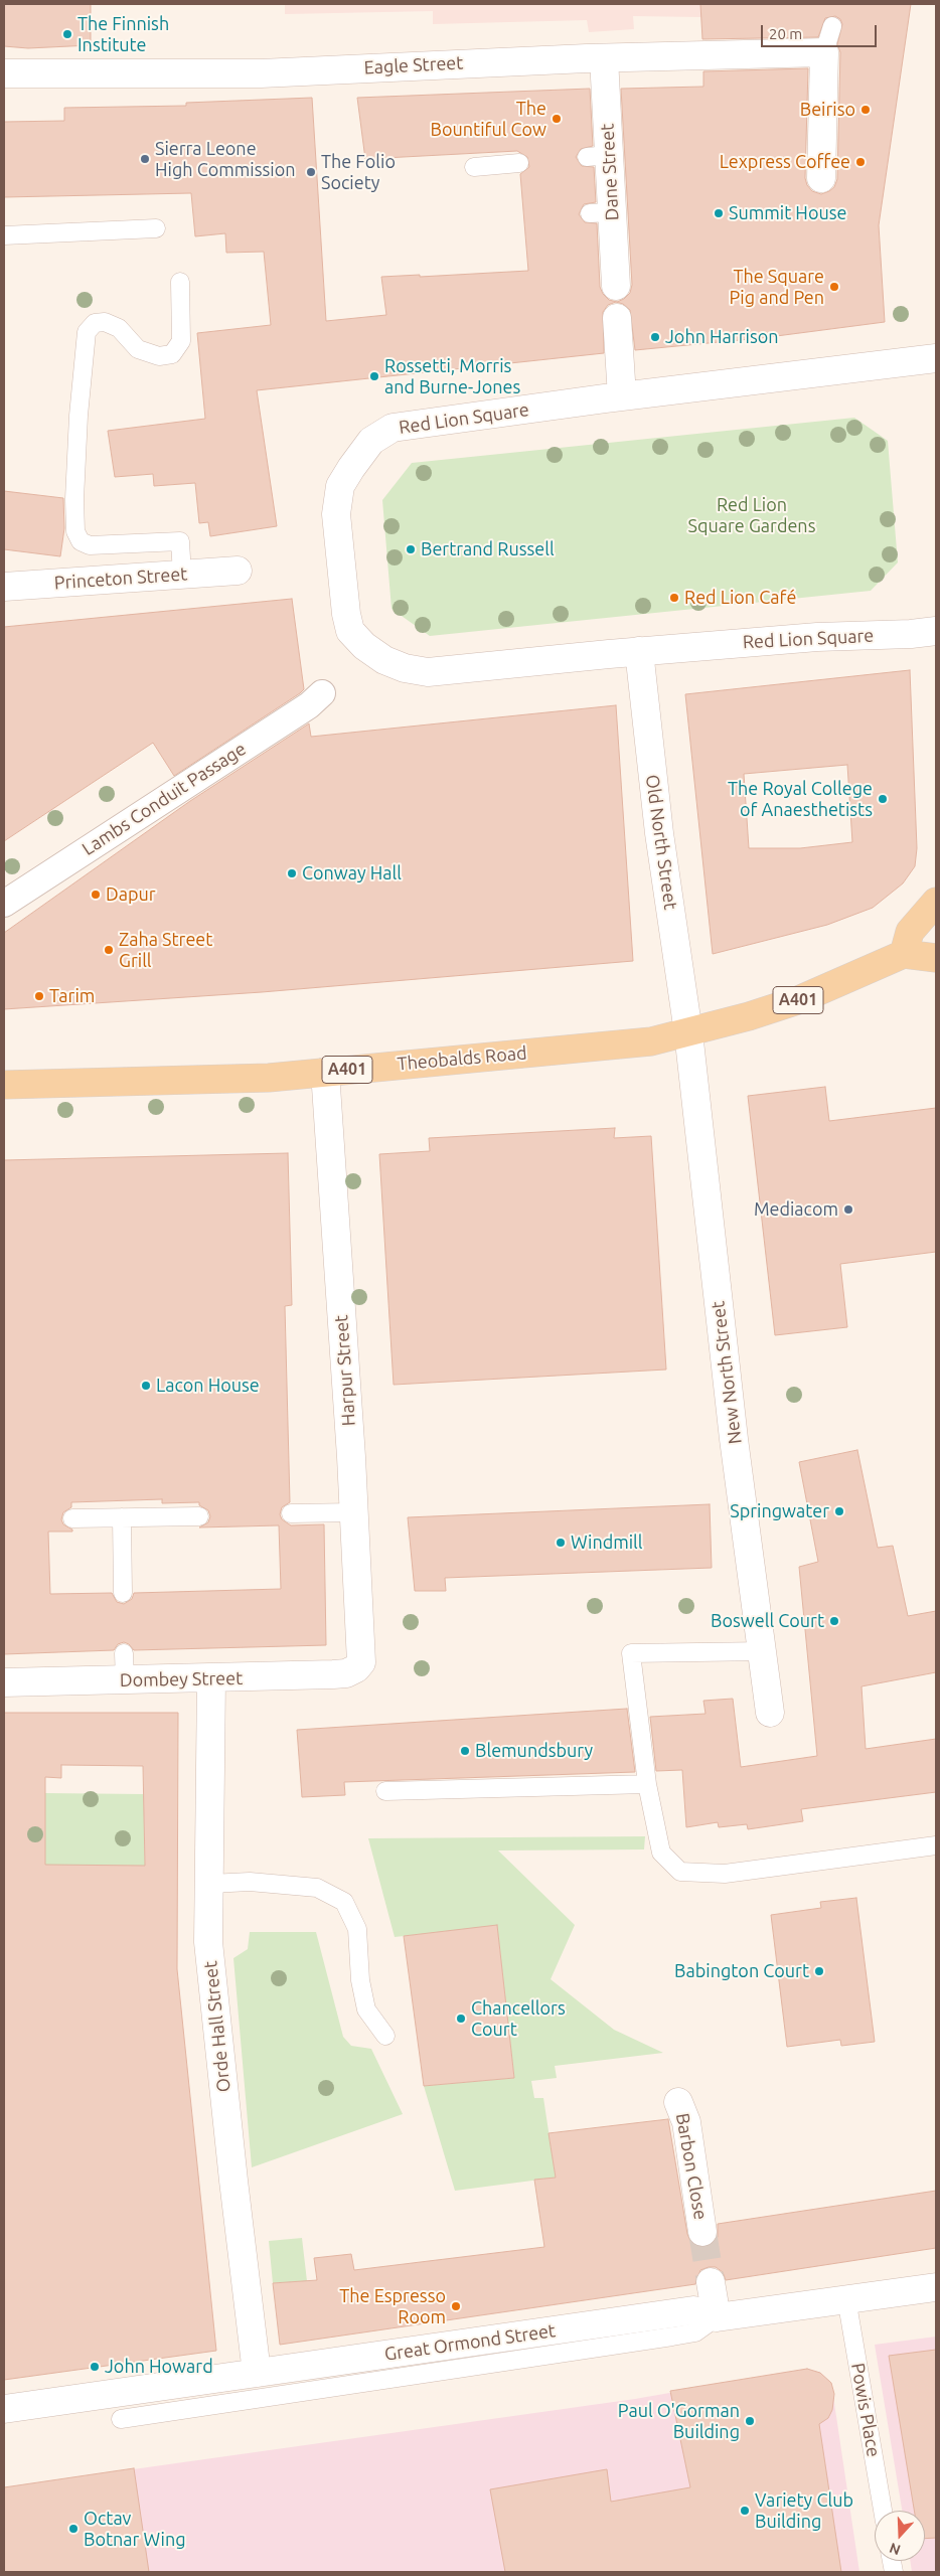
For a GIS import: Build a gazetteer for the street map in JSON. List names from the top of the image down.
{
  "streets": {
    "main road": ["A401", "Theobalds Road"],
    "street": [
      "Eagle Street",
      "Dane Street",
      "Red Lion Square",
      "Princeton Street",
      "Lambs Conduit Passage",
      "Old North Street",
      "Harpur Street",
      "New North Street",
      "Dombey Street",
      "Orde Hall Street",
      "Barbon Close",
      "Great Ormond Street"
    ],
    "lane": ["Powis Place"]
  },
  "crossings": [
    ["Eagle Street", "Dane Street"],
    ["Red Lion Square", "Old North Street"],
    ["Old North Street", "Theobalds Road"],
    ["Old North Street", "New North Street"],
    ["Theobalds Road", "Harpur Street"],
    ["Theobalds Road", "New North Street"],
    ["Harpur Street", "Dombey Street"],
    ["Dombey Street", "Orde Hall Street"],
    ["Orde Hall Street", "Great Ormond Street"],
    ["Great Ormond Street", "Powis Place"]
  ],
  "parks": ["Red Lion Square Gardens"],
  "places": [
    "The Finnish Institute",
    "Beiriso",
    "The Bountiful Cow",
    "Sierra Leone High Commission",
    "Lexpress Coffee",
    "The Folio Society",
    "Summit House",
    "The Square Pig and Pen",
    "John Harrison",
    "Rossetti, Morris and Burne-Jones",
    "Bertrand Russell",
    "Red Lion Café",
    "The Royal College of Anaesthetists",
    "Conway Hall",
    "Dapur",
    "Zaha Street Grill",
    "Tarim",
    "Mediacom",
    "Lacon House",
    "Springwater",
    "Windmill",
    "Boswell Court",
    "Blemundsbury",
    "Babington Court",
    "Chancellors Court",
    "The Espresso Room",
    "John Howard",
    "Paul O'Gorman Building",
    "Variety Club Building",
    "Octav Botnar Wing"
  ],
  "scale_bar": "20 m",
  "north": "bottom"
}
